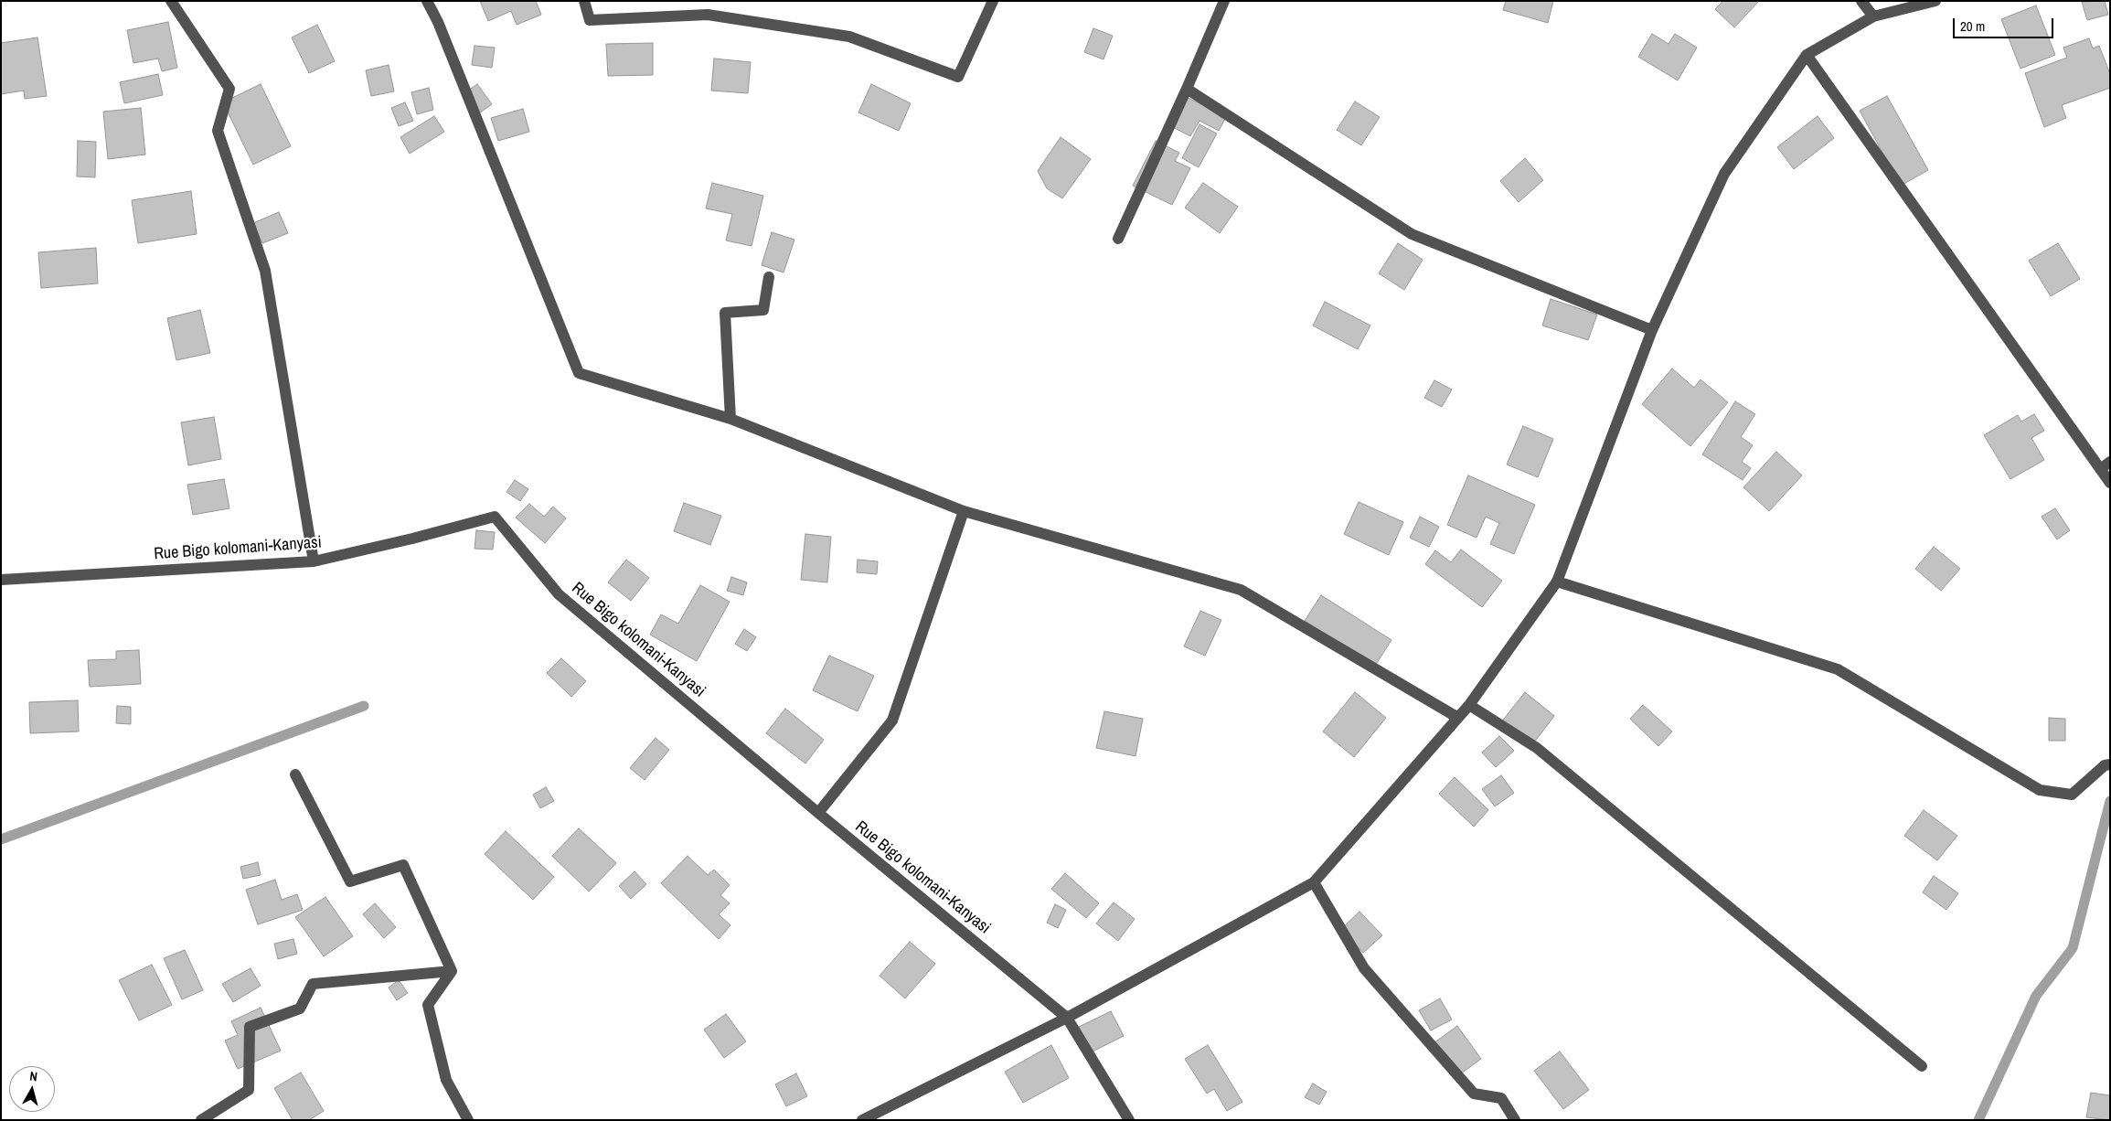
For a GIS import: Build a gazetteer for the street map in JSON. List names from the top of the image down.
{
  "streets": {
    "street": ["Rue Bigo kolomani-Kanyasi"]
  },
  "scale_bar": "20 m",
  "north": "top"
}
